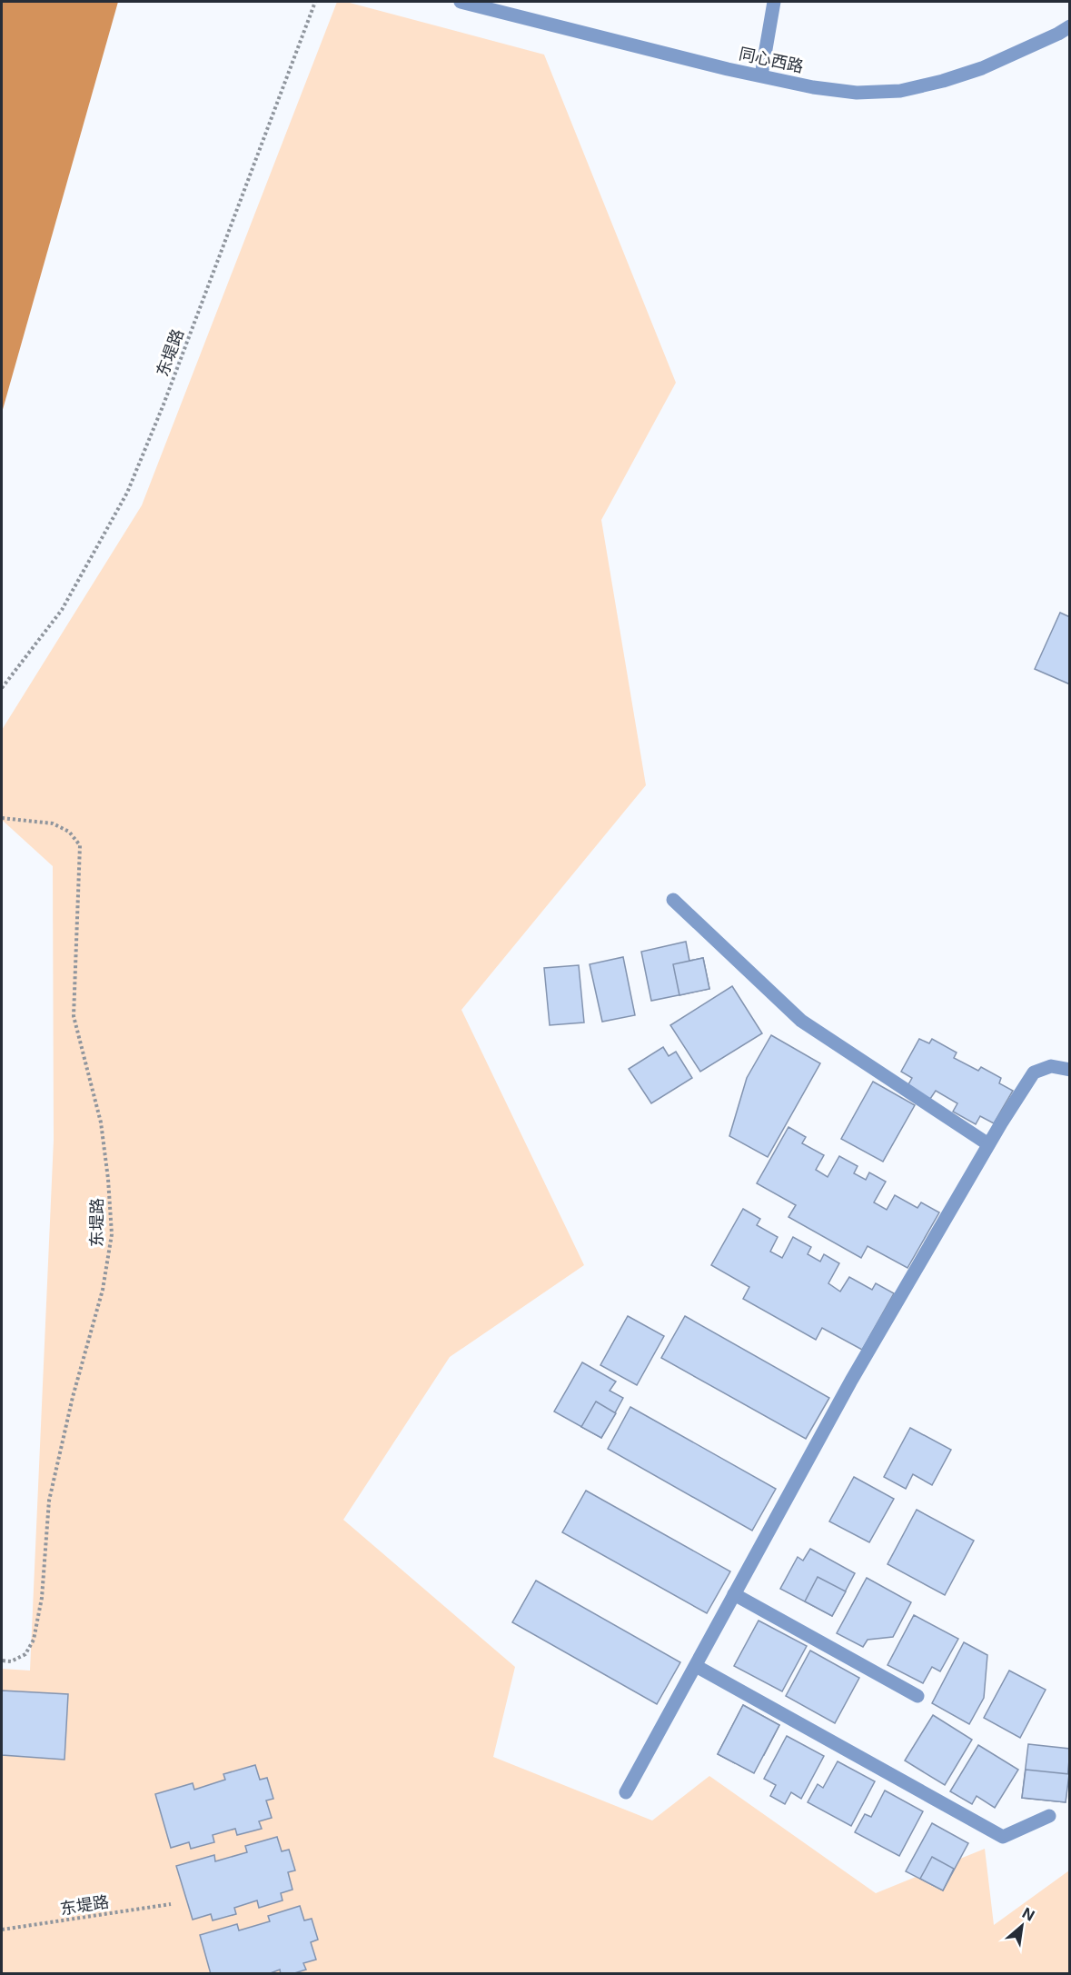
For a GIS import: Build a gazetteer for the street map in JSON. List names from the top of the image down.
{
  "streets": {
    "street": ["同心西路"],
    "path": ["东堤路"]
  },
  "north": "top right"
}
